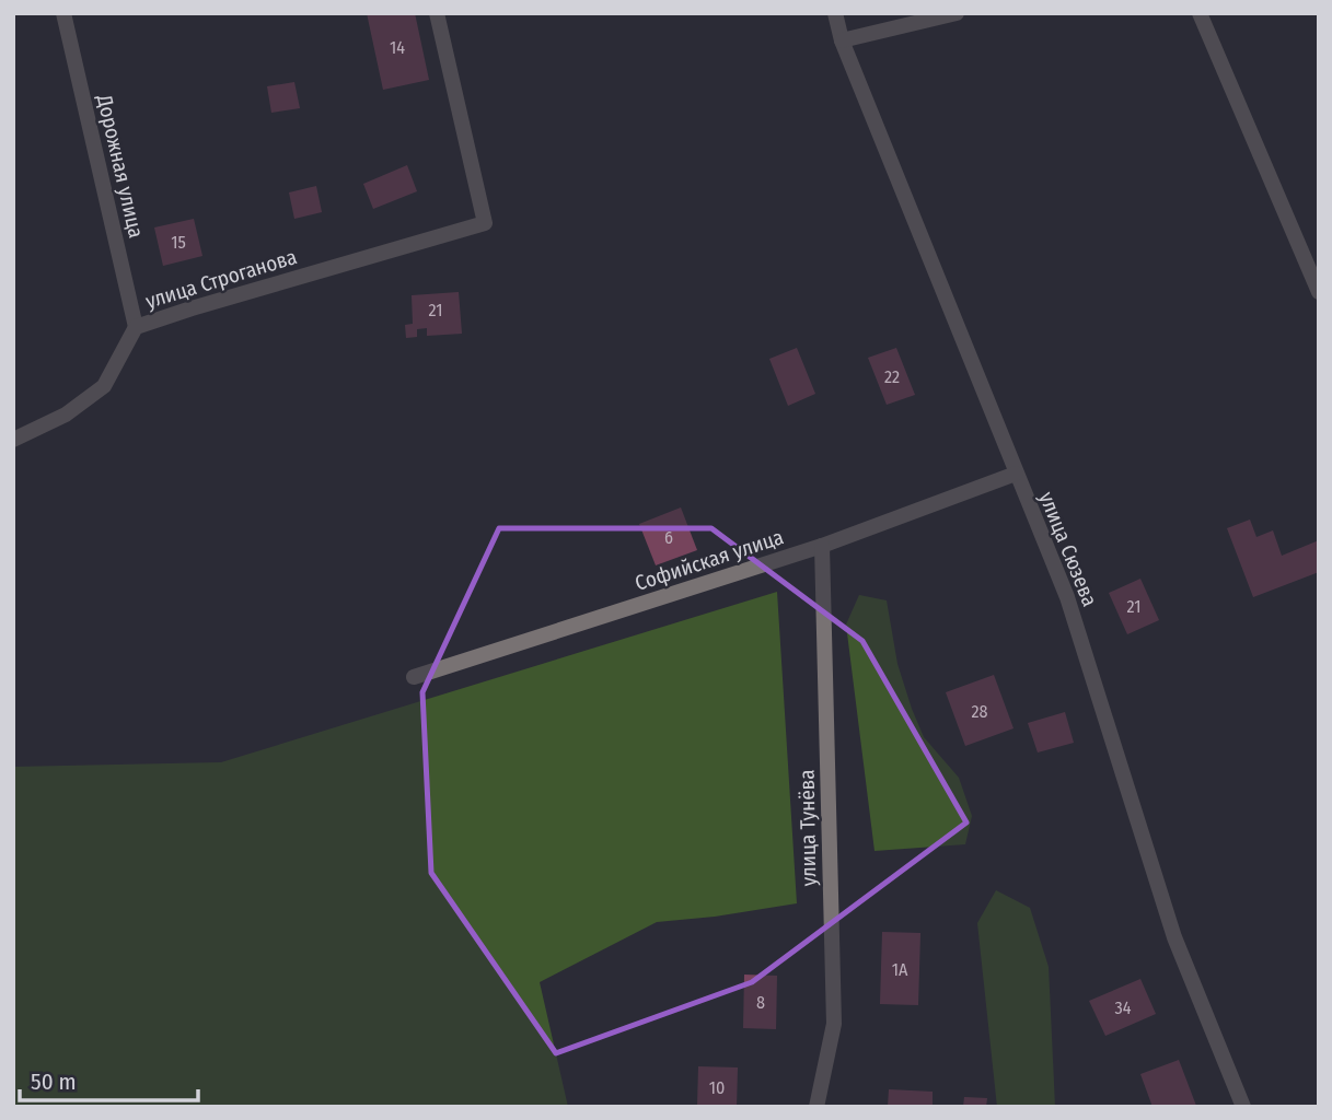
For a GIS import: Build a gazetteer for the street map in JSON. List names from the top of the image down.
{
  "streets": {
    "street": [
      "Дорожная улица",
      "улица Строганова",
      "улица Сюзева",
      "Софийская улица",
      "улица Тунёва"
    ]
  },
  "crossings": [
    ["Дорожная улица", "улица Строганова"],
    ["улица Сюзева", "Софийская улица"],
    ["Софийская улица", "улица Тунёва"]
  ],
  "house_numbers": [
    "14",
    "15",
    "21",
    "22",
    "6",
    "21",
    "28",
    "1А",
    "8",
    "34",
    "10"
  ],
  "scale_bar": "50 m"
}
